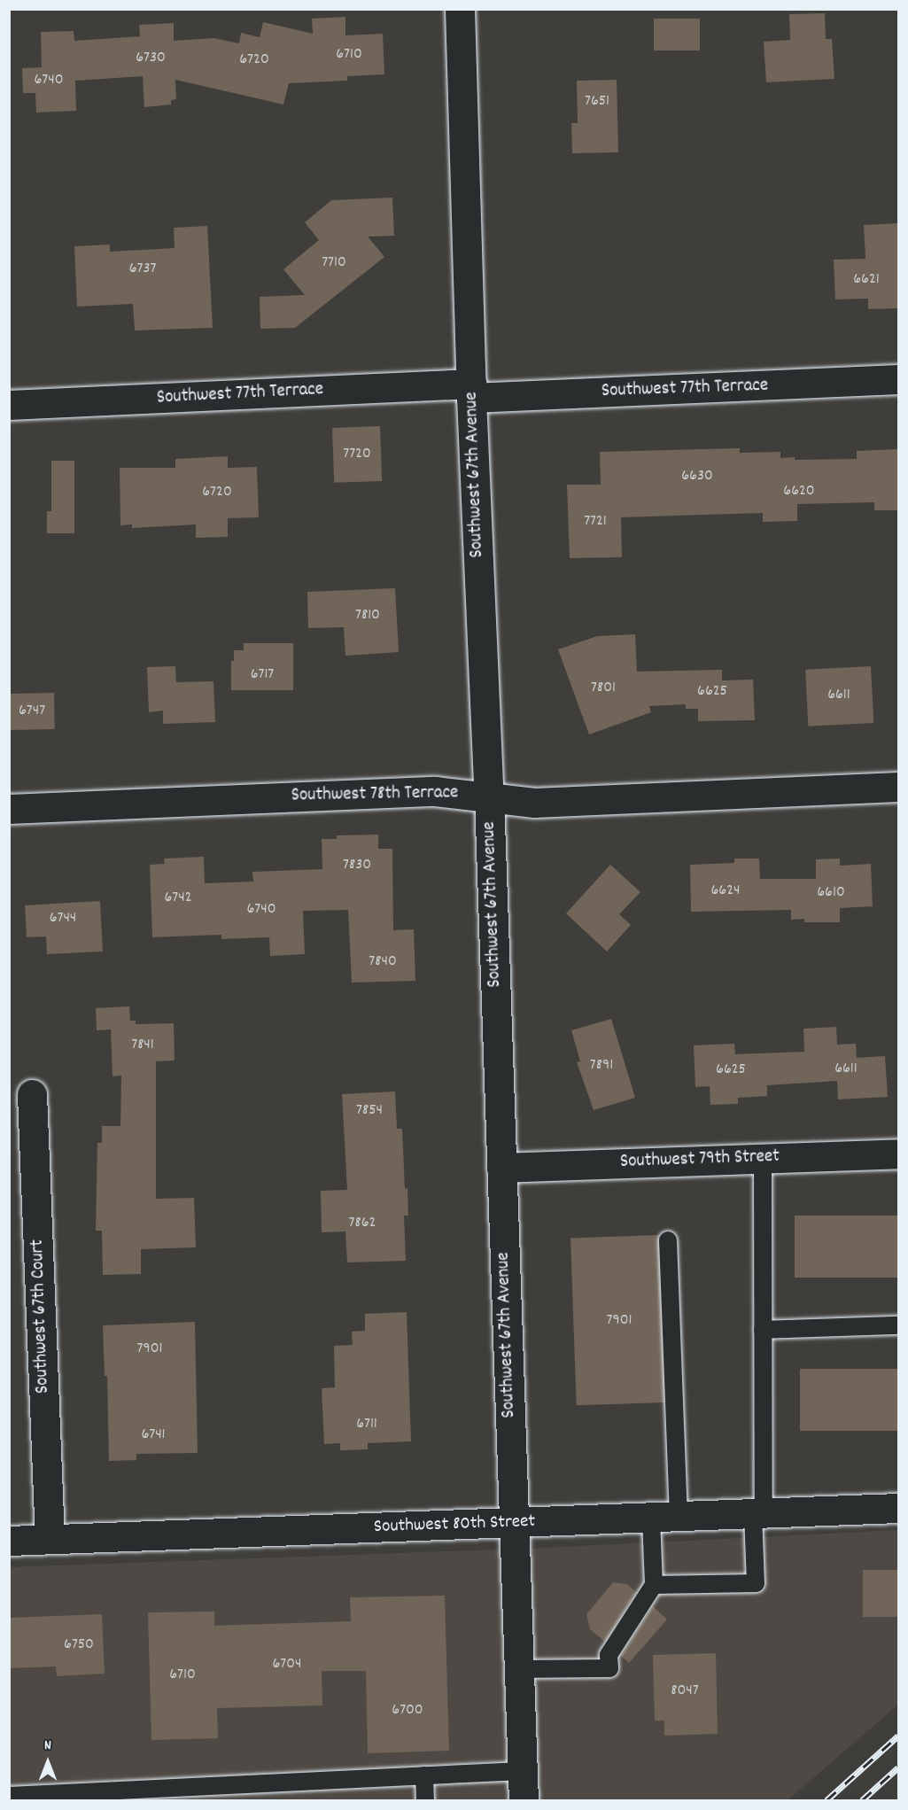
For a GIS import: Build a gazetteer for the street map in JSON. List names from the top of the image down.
{
  "streets": {
    "street": [
      "Southwest 77th Terrace",
      "Southwest 67th Avenue",
      "Southwest 78th Terrace",
      "Southwest 79th Street",
      "Southwest 67th Court",
      "Southwest 80th Street"
    ]
  },
  "crossings": [
    ["Southwest 77th Terrace", "Southwest 67th Avenue"],
    ["Southwest 67th Avenue", "Southwest 78th Terrace"],
    ["Southwest 67th Avenue", "Southwest 79th Street"],
    ["Southwest 67th Avenue", "Southwest 80th Street"],
    ["Southwest 67th Court", "Southwest 80th Street"]
  ],
  "house_numbers": [
    "6710",
    "6730",
    "6720",
    "6740",
    "7651",
    "7710",
    "6737",
    "6621",
    "7720",
    "6630",
    "6620",
    "6720",
    "7721",
    "7810",
    "6717",
    "7801",
    "6625",
    "6611",
    "6747",
    "7830",
    "6624",
    "6610",
    "6742",
    "6740",
    "6744",
    "7840",
    "7841",
    "7891",
    "6611",
    "6625",
    "7854",
    "7862",
    "7901",
    "7901",
    "6711",
    "6741",
    "6750",
    "6704",
    "6710",
    "8047",
    "6700"
  ],
  "north": "top"
}
